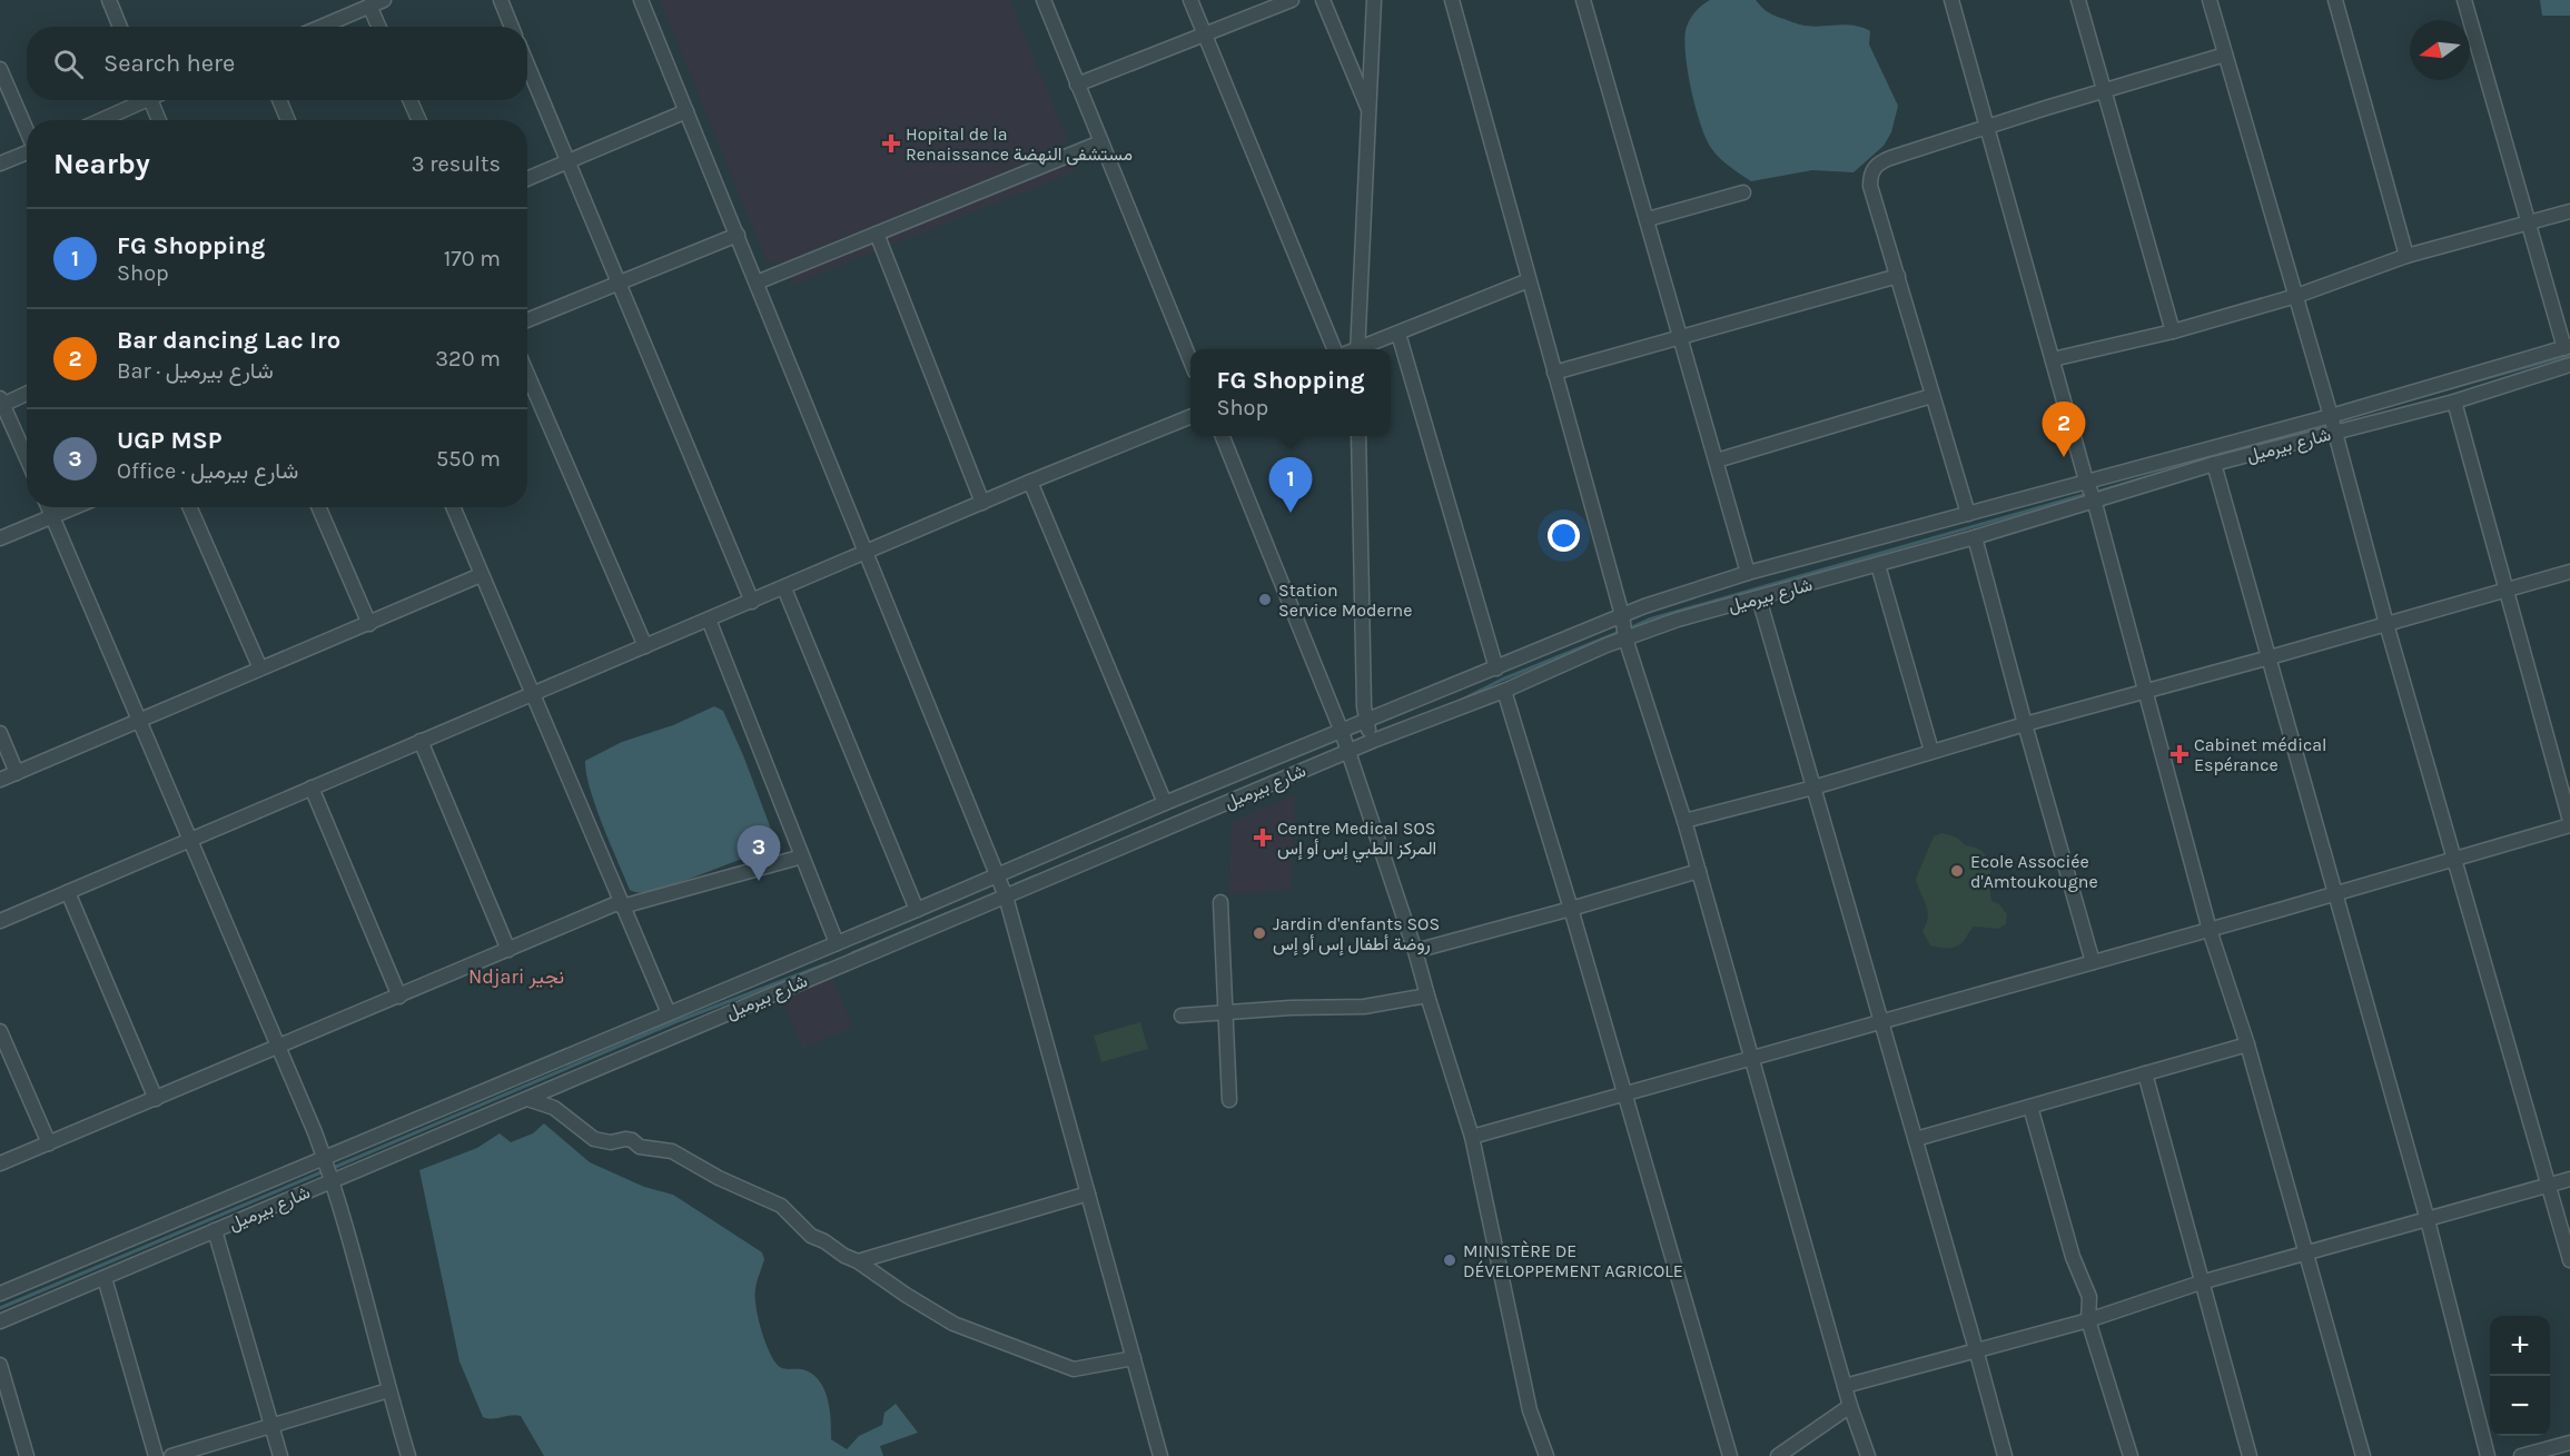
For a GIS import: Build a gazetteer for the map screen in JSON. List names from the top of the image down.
{
  "streets": {
    "street": ["شارع بيرميل"]
  },
  "districts": ["Ndjari نجير"],
  "places": {
    "health": ["Hopital de la Renaissance مستشفى النهضة", "Cabinet médical Espérance", "Centre Medical SOS المركز الطبي إس أو إس"],
    "other": [
      "Station Service Moderne",
      "Ecole Associée d'Amtoukougne",
      "Jardin d'enfants SOS روضة أطفال إس أو إس",
      "MINISTÈRE DE DÉVELOPPEMENT AGRICOLE"
    ]
  },
  "north": "left",
  "page": {
    "search": "Search here",
    "heading": ["Nearby", "3 results"],
    "list": [
      {
        "mark": "1",
        "name": "FG Shopping",
        "note": "Shop",
        "value": "170 m"
      },
      {
        "mark": "2",
        "name": "Bar dancing Lac Iro",
        "note": "Bar · شارع بيرميل",
        "value": "320 m"
      },
      {
        "mark": "3",
        "name": "UGP MSP",
        "note": "Office · شارع بيرميل",
        "value": "550 m"
      }
    ],
    "popup": ["FG Shopping", "Shop"],
    "pins": ["2", "1", "3"],
    "map_buttons": ["+", "−"]
  }
}
